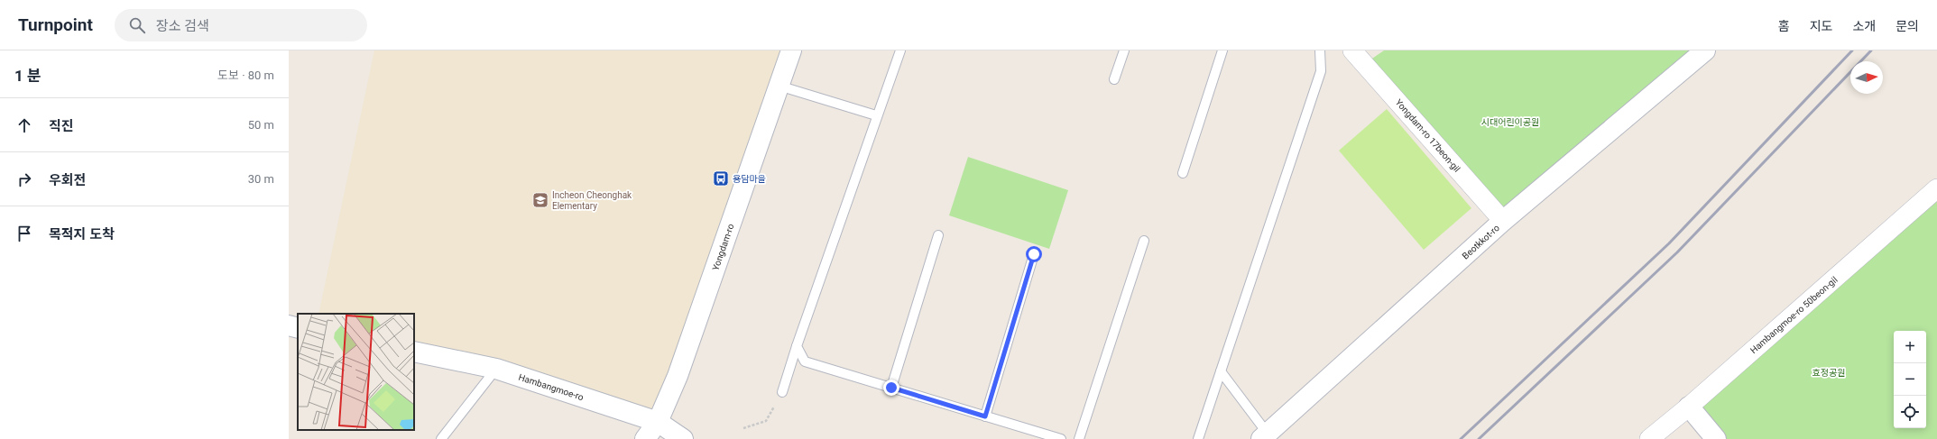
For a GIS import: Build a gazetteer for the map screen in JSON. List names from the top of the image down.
{
  "streets": {
    "street": [
      "Yongdam-ro 17beon-gil",
      "Beotkkot-ro",
      "Yongdam-ro",
      "Hambangmoe-ro 50beon-gil",
      "Hambangmoe-ro"
    ]
  },
  "crossings": [
    ["Yongdam-ro 17beon-gil", "Beotkkot-ro"],
    ["Yongdam-ro", "Hambangmoe-ro"]
  ],
  "parks": ["시대어린이공원", "효정공원"],
  "places": {
    "bus stop": ["용담마을"],
    "school or university": ["Incheon Cheonghak Elementary"]
  },
  "north": "right",
  "page": {
    "header": "Turnpoint",
    "search": "장소 검색",
    "nav": [
      "홈",
      "지도",
      "소개",
      "문의"
    ],
    "heading": ["1 분", "도보 · 80 m"],
    "list": [
      ["직진", "50 m"],
      ["우회전", "30 m"],
      "목적지 도착"
    ],
    "map_buttons": ["+", "−"]
  }
}
